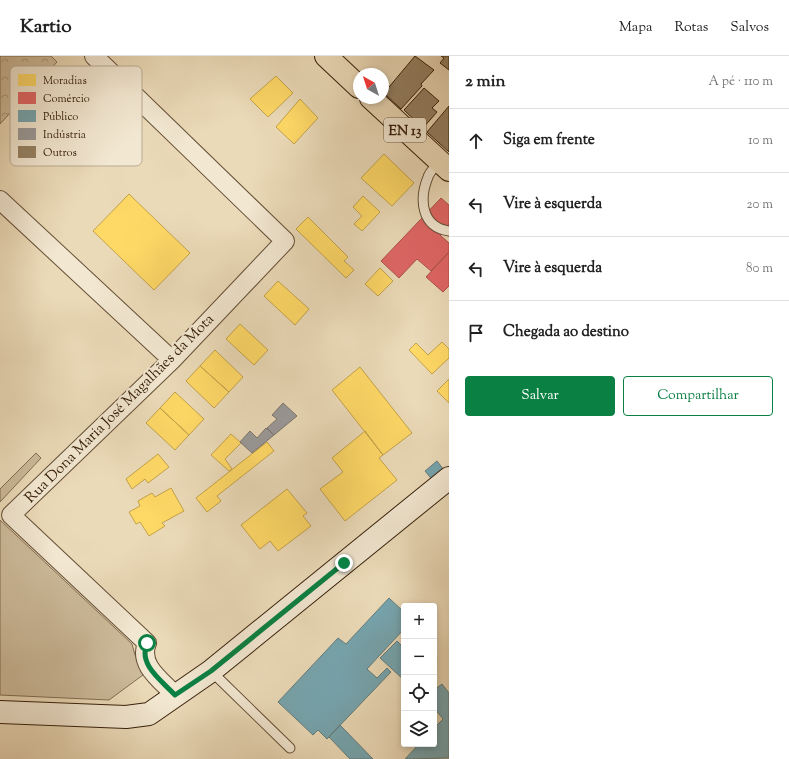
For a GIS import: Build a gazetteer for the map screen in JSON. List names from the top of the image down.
{
  "streets": {
    "main road": ["EN 13"],
    "street": ["Rua Dona Maria José Magalhães da Mota"]
  },
  "legend": [
    "Moradias",
    "Comércio",
    "Público",
    "Indústria",
    "Outros"
  ],
  "north": "top left",
  "page": {
    "header": "Kartio",
    "nav": ["Mapa", "Rotas", "Salvos"],
    "heading": ["2 min", "A pé · 110 m"],
    "list": [
      ["Siga em frente", "10 m"],
      ["Vire à esquerda", "20 m"],
      ["Vire à esquerda", "80 m"],
      "Chegada ao destino"
    ],
    "buttons": ["Salvar", "Compartilhar"],
    "map_buttons": ["+", "−"]
  }
}
